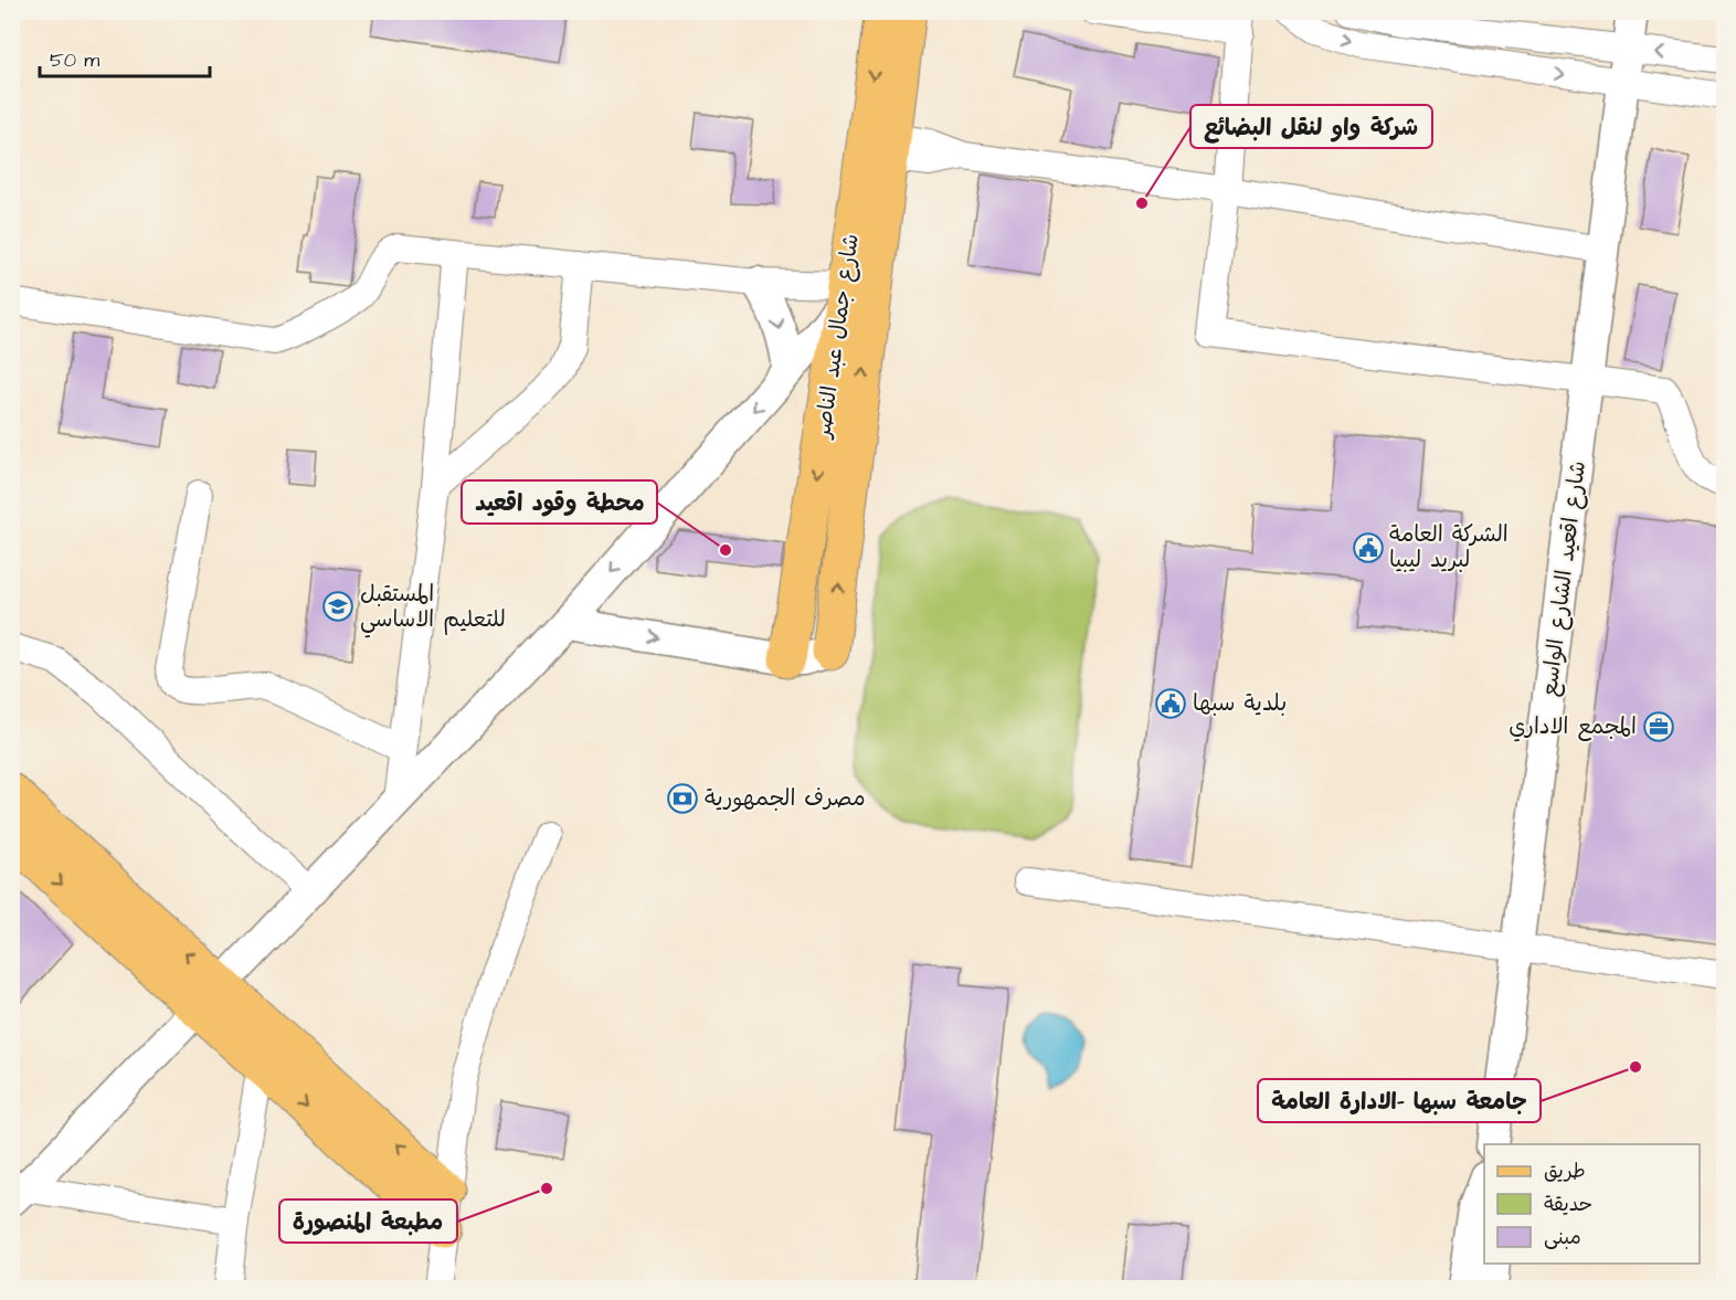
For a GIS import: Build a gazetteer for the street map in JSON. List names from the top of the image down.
{
  "streets": {
    "main road": ["شارع جمال عبد الناصر"],
    "street": ["شارع اقعيد الشارع الواسع"]
  },
  "places": {
    "other": [
      "شركة واو لنقل البضائع",
      "محطة وقود اقعيد",
      "جامعة سبها -الادارة العامة",
      "مطبعة المنصورة"
    ],
    "public building": ["الشركة العامة لبريد ليبيا", "بلدية سبها"],
    "school or university": ["المستقبل للتعليم الاساسي"],
    "office": ["المجمع الاداري"],
    "bank": ["مصرف الجمهورية"]
  },
  "legend": ["طريق", "حديقة", "مبنى"],
  "scale_bar": "50 m"
}
